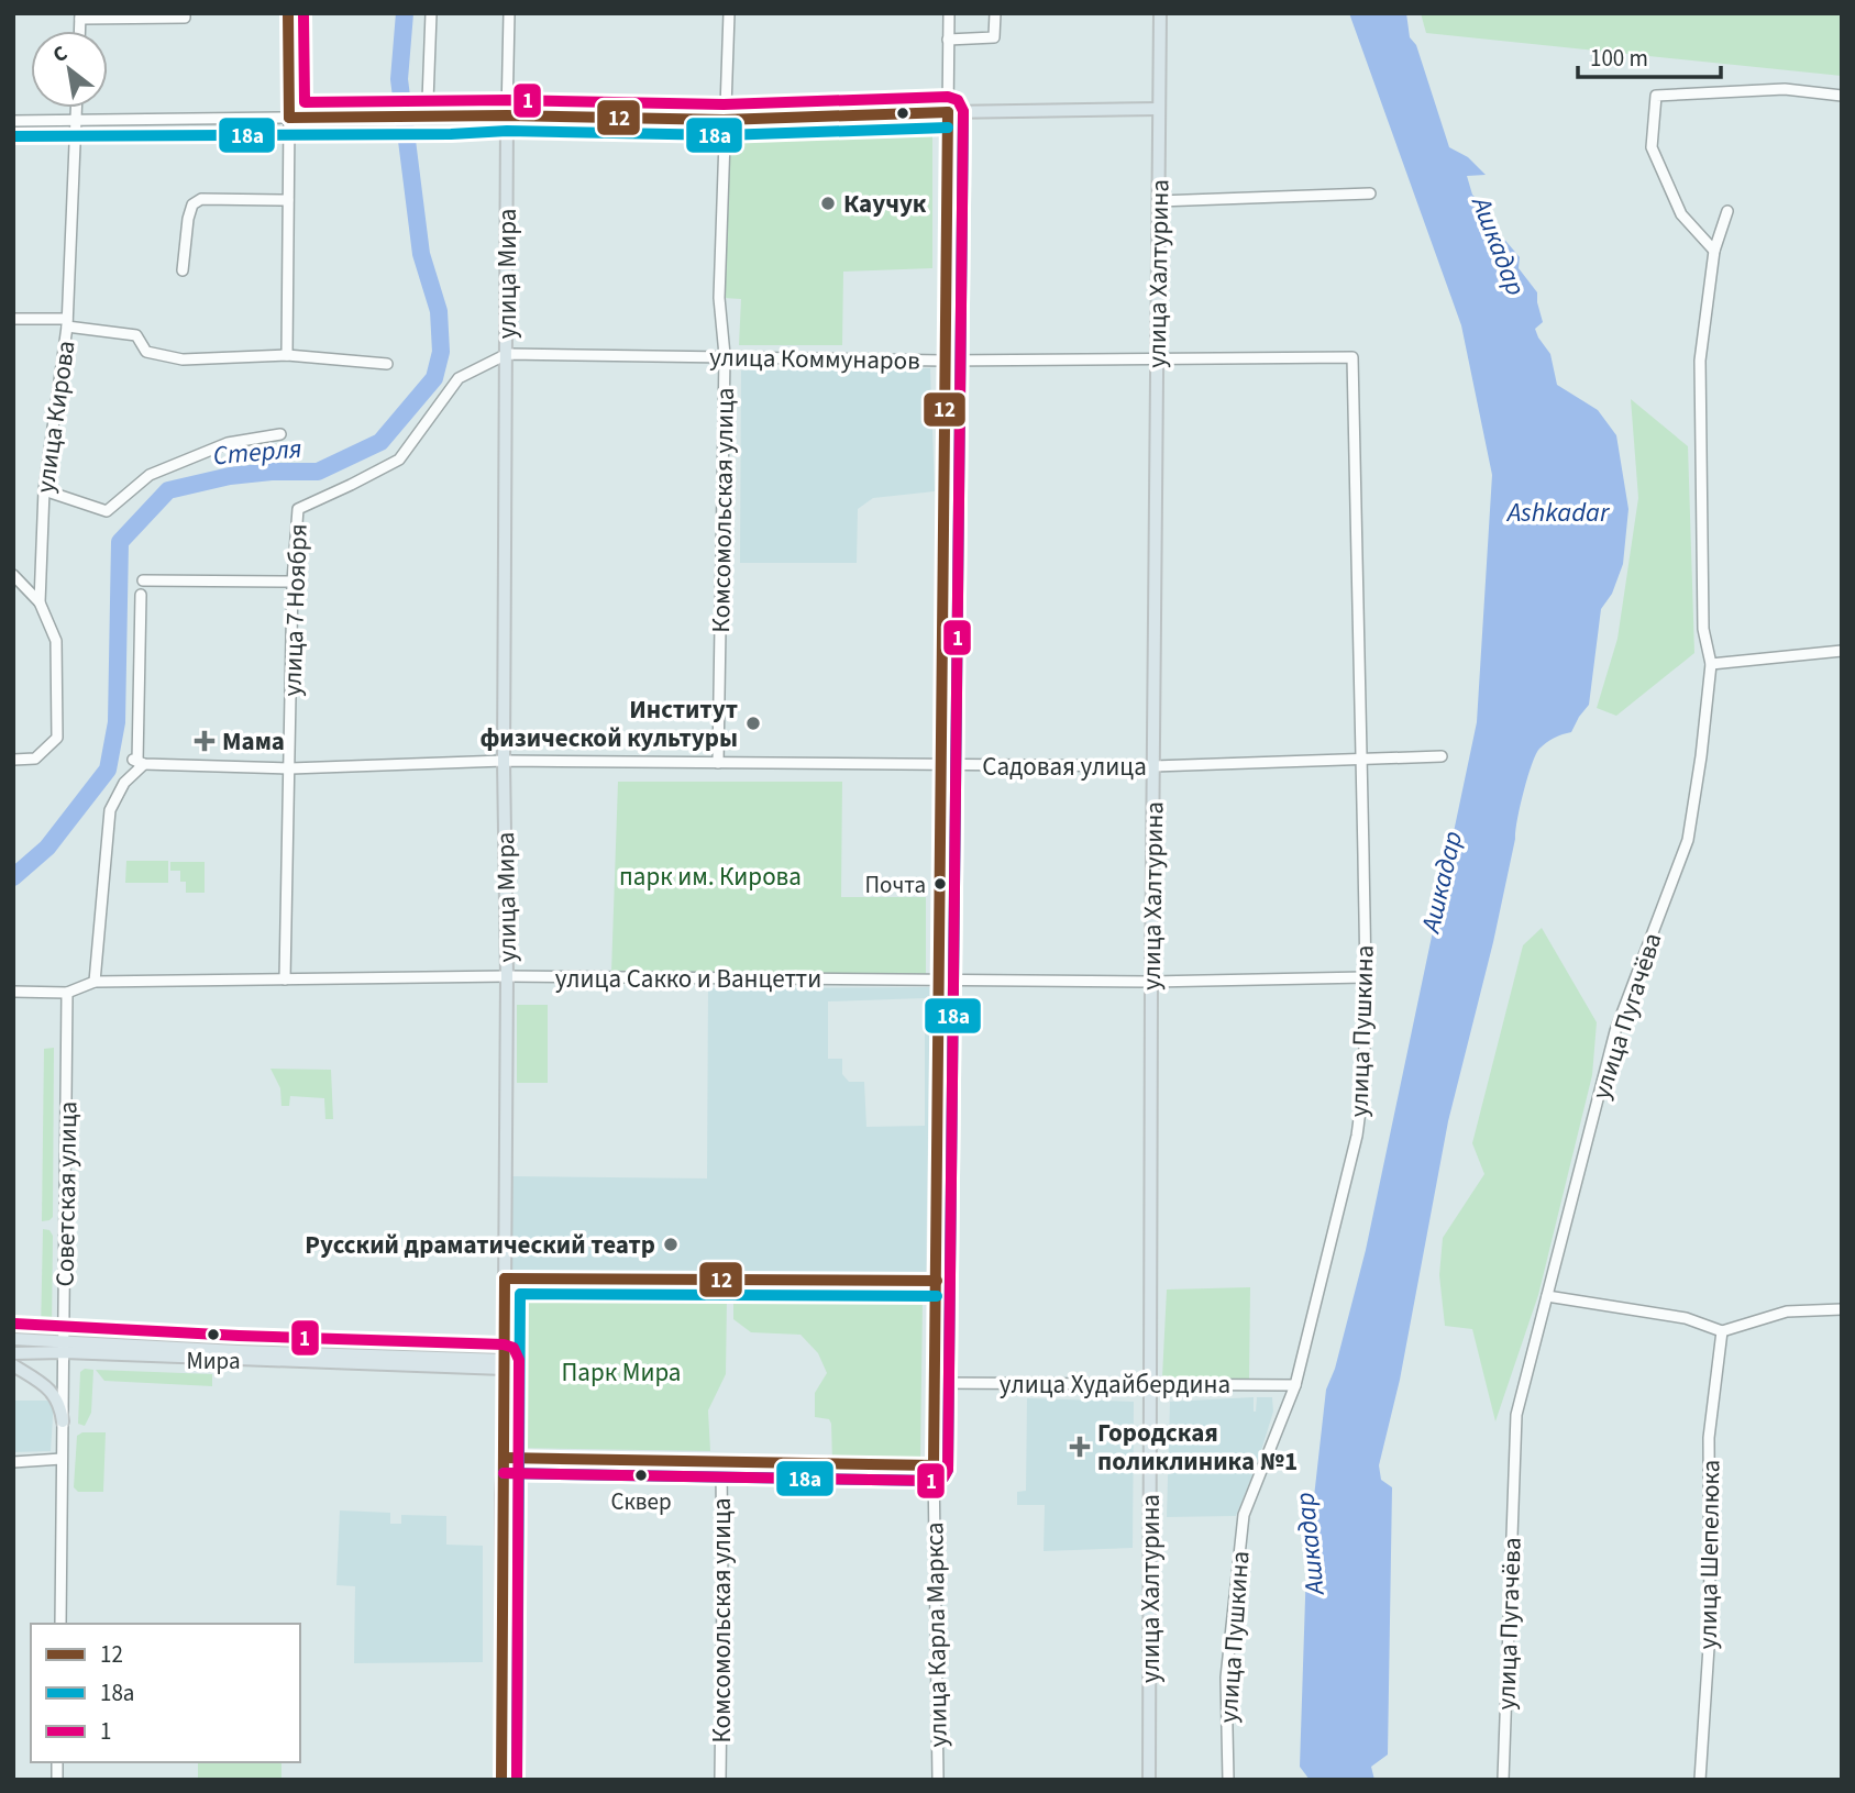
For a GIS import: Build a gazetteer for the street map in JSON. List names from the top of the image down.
{
  "streets": {
    "main road": ["улица Мира", "улица Халтурина"],
    "street": [
      "улица Коммунаров",
      "улица Кирова",
      "Комсомольская улица",
      "улица 7 Ноября",
      "Садовая улица",
      "улица Сакко и Ванцетти",
      "улица Пугачёва",
      "улица Пушкина",
      "Советская улица",
      "улица Худайбердина",
      "улица Шепелюка",
      "улица Карла Маркса"
    ]
  },
  "crossings": [
    ["улица Мира", "улица Коммунаров"],
    ["улица Мира", "улица 7 Ноября"],
    ["улица Мира", "Садовая улица"],
    ["улица Мира", "улица Сакко и Ванцетти"],
    ["улица Халтурина", "улица Коммунаров"],
    ["улица Халтурина", "Садовая улица"],
    ["улица Халтурина", "улица Сакко и Ванцетти"],
    ["улица Халтурина", "улица Худайбердина"],
    ["улица Коммунаров", "Комсомольская улица"],
    ["улица Коммунаров", "улица 7 Ноября"],
    ["улица Коммунаров", "улица Пушкина"],
    ["улица Коммунаров", "улица Карла Маркса"],
    ["Комсомольская улица", "Садовая улица"],
    ["улица 7 Ноября", "Садовая улица"],
    ["улица 7 Ноября", "улица Сакко и Ванцетти"],
    ["Садовая улица", "улица Пушкина"],
    ["Садовая улица", "улица Карла Маркса"],
    ["улица Сакко и Ванцетти", "улица Пушкина"],
    ["улица Сакко и Ванцетти", "Советская улица"],
    ["улица Сакко и Ванцетти", "улица Карла Маркса"],
    ["улица Пушкина", "улица Худайбердина"],
    ["улица Худайбердина", "улица Карла Маркса"]
  ],
  "water": ["Ашкадар", "Стерля", "Ashkadar"],
  "parks": ["парк им. Кирова", "Парк Мира"],
  "places": {
    "other": [
      "Каучук",
      "Институт физической культуры",
      "Почта",
      "Русский драматический театр",
      "Мира",
      "Сквер"
    ],
    "health": ["Мама", "Городская поликлиника №1"]
  },
  "lines": ["transit line 12", "transit line 1", "transit line 18а"],
  "legend": ["12", "18а", "1"],
  "scale_bar": "100 m",
  "north": "top left"
}
